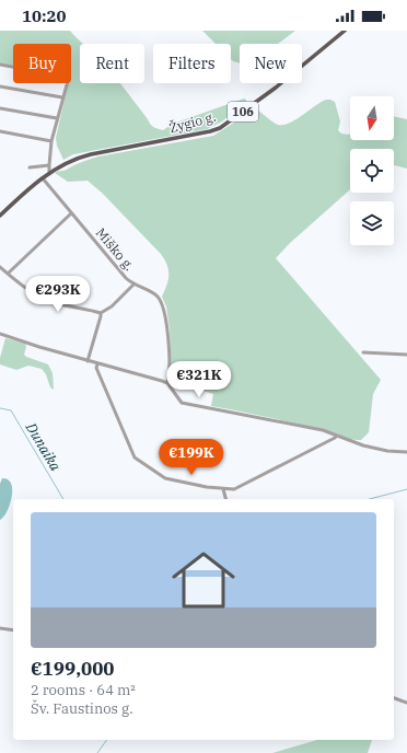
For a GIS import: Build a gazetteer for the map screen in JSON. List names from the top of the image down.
{
  "streets": {
    "main road": ["106", "Žygio g."],
    "street": ["Miško g."]
  },
  "crossings": [
    ["106", "Žygio g."],
    ["106", "Miško g."]
  ],
  "water": ["Dunaika"],
  "north": "bottom",
  "page": {
    "status": "10:20",
    "chip": [
      "Buy",
      "Rent",
      "Filters",
      "New"
    ],
    "price": ["€293K", "€321K", "€199K"],
    "list": [
      {
        "name": "€199,000",
        "note": "2 rooms · 64 m² · Šv. Faustinos g."
      }
    ]
  }
}
